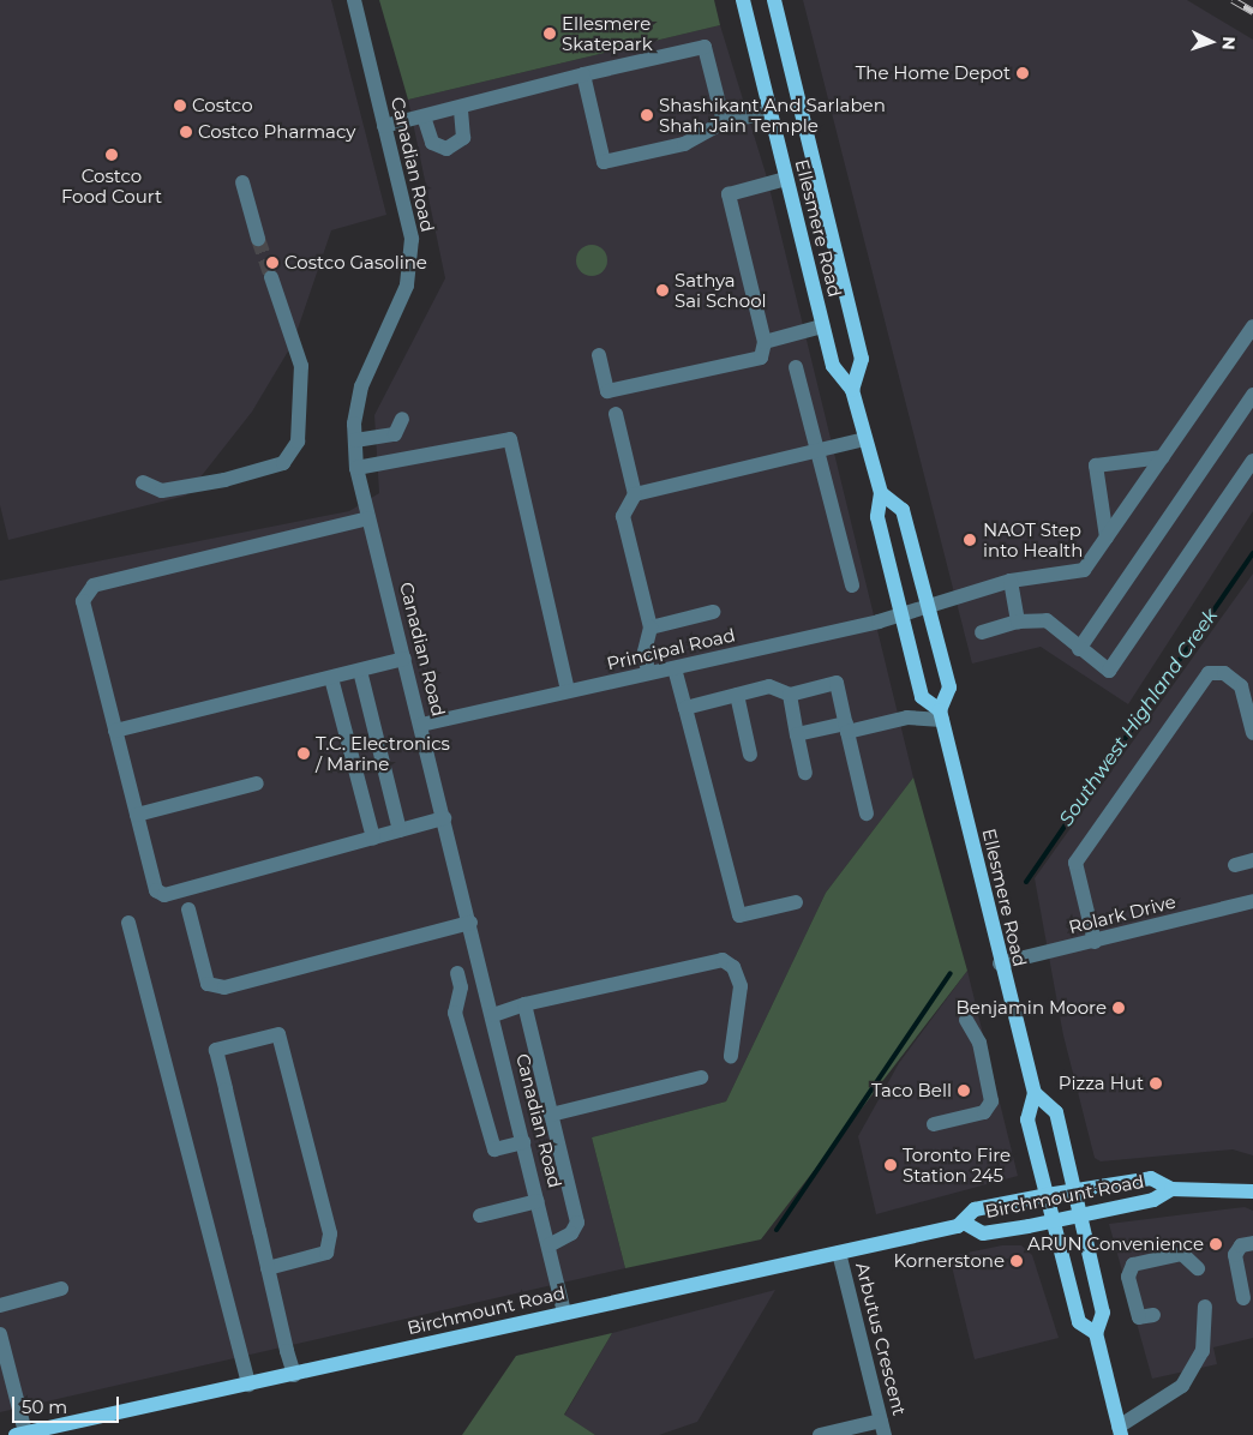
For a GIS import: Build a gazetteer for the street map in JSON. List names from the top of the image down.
{
  "streets": {
    "main road": ["Ellesmere Road", "Birchmount Road"],
    "street": [
      "Canadian Road",
      "Principal Road",
      "Rolark Drive",
      "Arbutus Crescent"
    ]
  },
  "crossings": [
    ["Canadian Road", "Principal Road"],
    ["Canadian Road", "Birchmount Road"],
    ["Ellesmere Road", "Principal Road"],
    ["Ellesmere Road", "Rolark Drive"],
    ["Ellesmere Road", "Birchmount Road"],
    ["Birchmount Road", "Arbutus Crescent"]
  ],
  "water": ["Southwest Highland Creek"],
  "places": [
    "Ellesmere Skatepark",
    "The Home Depot",
    "Costco",
    "Shashikant And Sarlaben Shah Jain Temple",
    "Costco Pharmacy",
    "Costco Food Court",
    "Costco Gasoline",
    "Sathya Sai School",
    "NAOT Step into Health",
    "T.C. Electronics / Marine",
    "Benjamin Moore",
    "Pizza Hut",
    "Taco Bell",
    "Toronto Fire Station 245",
    "ARUN Convenience",
    "Kornerstone"
  ],
  "scale_bar": "50 m",
  "north": "right"
}
